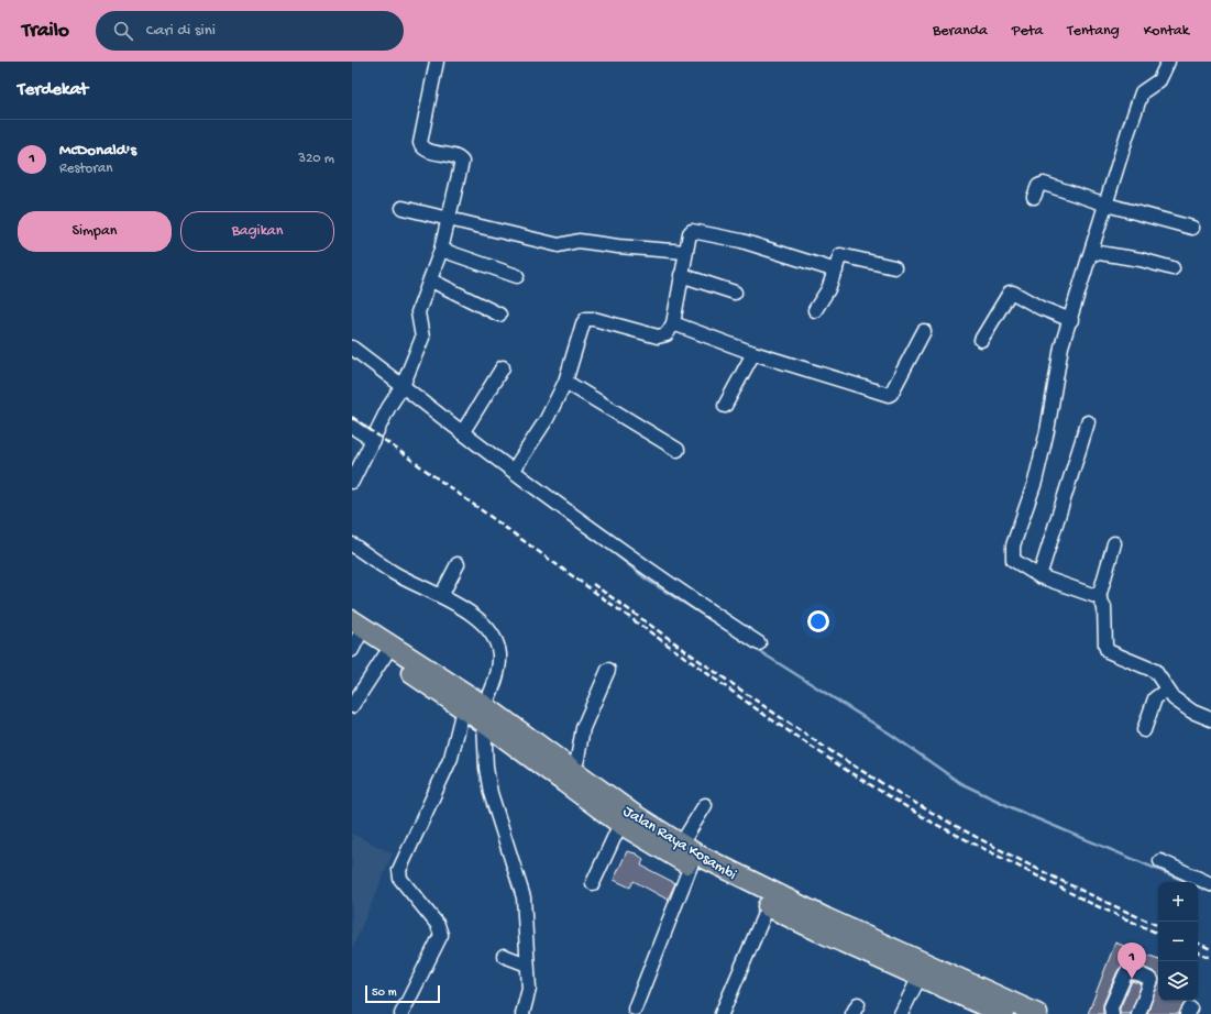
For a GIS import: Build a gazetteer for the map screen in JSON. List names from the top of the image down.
{
  "streets": {
    "highway": ["Jalan Raya Kosambi"]
  },
  "scale_bar": "50 m",
  "page": {
    "header": "Trailo",
    "search": "Cari di sini",
    "nav": [
      "Beranda",
      "Peta",
      "Tentang",
      "Kontak"
    ],
    "heading": "Terdekat",
    "list": [
      {
        "mark": "1",
        "name": "McDonald's",
        "note": "Restoran",
        "value": "320 m"
      }
    ],
    "buttons": ["Simpan", "Bagikan"],
    "map_buttons": ["+", "−"],
    "pins": "1",
    "scale": "50 m"
  }
}
